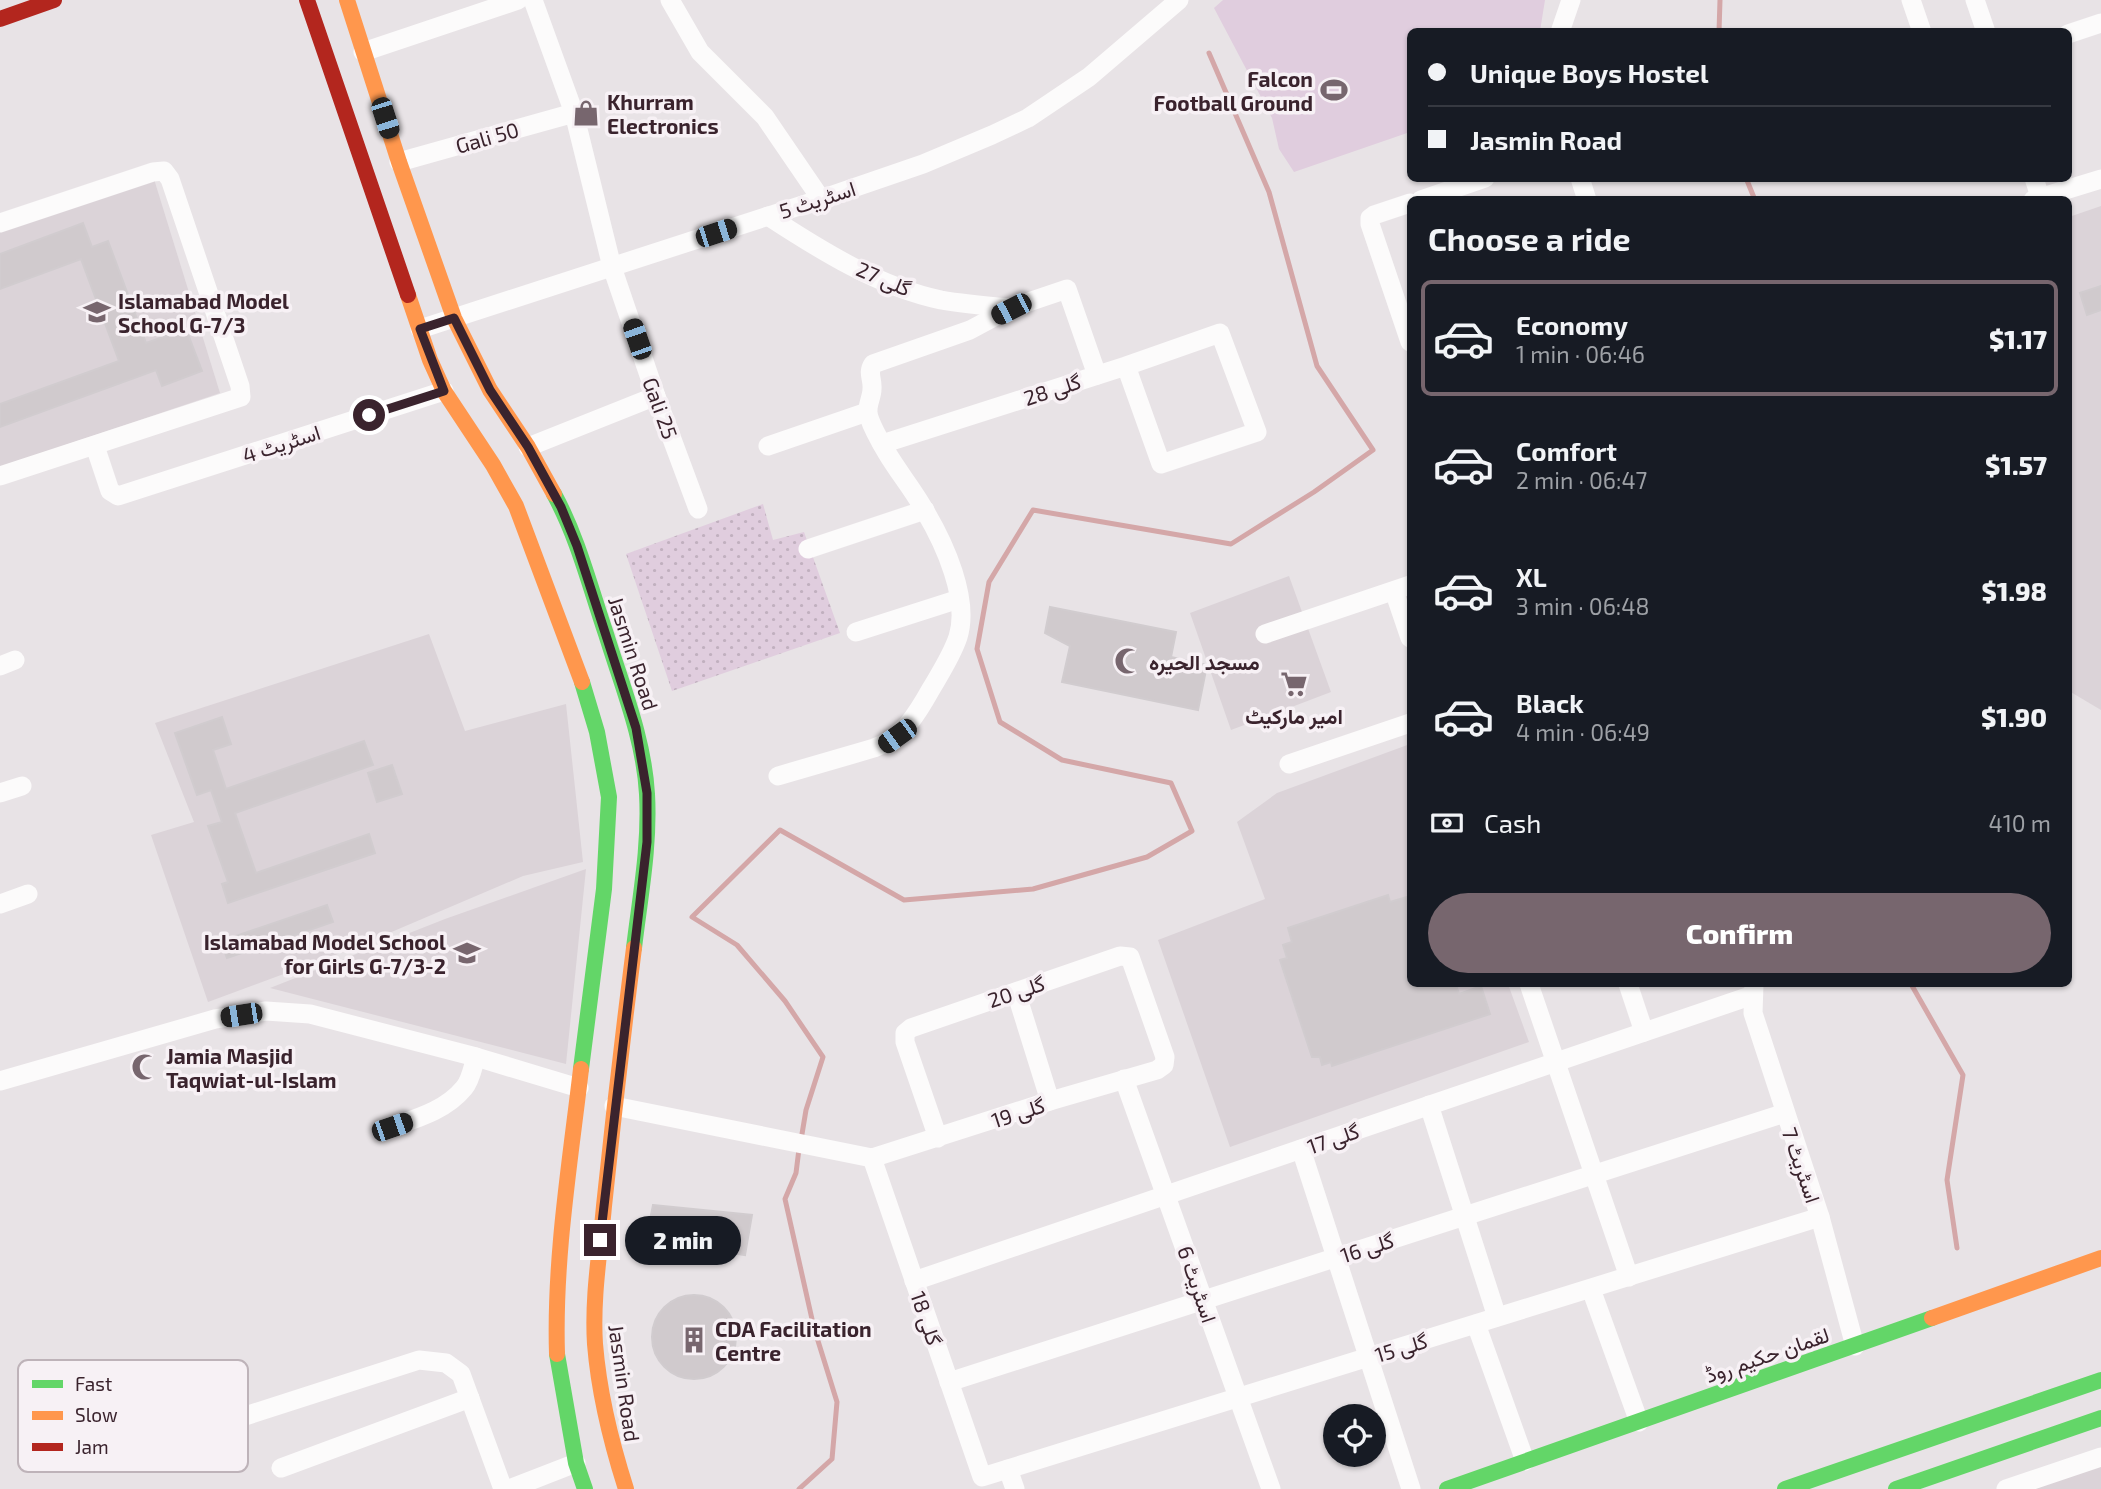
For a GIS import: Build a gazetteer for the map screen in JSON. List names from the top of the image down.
{
  "streets": {
    "street": [
      "Gali 50",
      "اسٹریٹ 5",
      "گلی 27",
      "گلی 28",
      "Gali 25",
      "اسٹریٹ 4",
      "Jasmin Road",
      "گلی 20",
      "گلی 19",
      "گلی 17",
      "اسٹریٹ 7",
      "گلی 16",
      "اسٹریٹ 6",
      "گلی 18",
      "گلی 15",
      "لقمان حکیم روڈ"
    ]
  },
  "crossings": [
    ["Gali 50", "Gali 25"],
    ["Gali 50", "Jasmin Road"],
    ["اسٹریٹ 5", "گلی 27"],
    ["اسٹریٹ 5", "Gali 25"],
    ["اسٹریٹ 5", "Jasmin Road"],
    ["گلی 27", "گلی 28"],
    ["اسٹریٹ 4", "Jasmin Road"],
    ["گلی 20", "گلی 19"],
    ["گلی 19", "اسٹریٹ 6"],
    ["گلی 19", "گلی 18"],
    ["گلی 17", "اسٹریٹ 7"],
    ["گلی 17", "اسٹریٹ 6"],
    ["گلی 17", "گلی 18"],
    ["اسٹریٹ 7", "گلی 16"],
    ["اسٹریٹ 7", "گلی 15"],
    ["اسٹریٹ 7", "لقمان حکیم روڈ"],
    ["گلی 16", "اسٹریٹ 6"],
    ["گلی 16", "گلی 18"],
    ["اسٹریٹ 6", "گلی 15"],
    ["گلی 18", "گلی 15"]
  ],
  "places": {
    "sports": ["Falcon Football Ground"],
    "shop": ["Khurram Electronics"],
    "school or university": ["Islamabad Model School G-7/3", "Islamabad Model School for Girls G-7/3-2"],
    "mosque": ["مسجد الحیرہ", "Jamia Masjid Taqwiat-ul-Islam"],
    "supermarket": ["امیر مارکیٹ"],
    "building": ["CDA Facilitation Centre"]
  },
  "legend": ["Fast", "Slow", "Jam"],
  "page": {
    "banner": ["Unique Boys Hostel", "Jasmin Road"],
    "heading": "Choose a ride",
    "list": [
      {
        "name": "Economy",
        "note": "1 min · 06:46",
        "value": "$1.17"
      },
      {
        "name": "Comfort",
        "note": "2 min · 06:47",
        "value": "$1.57"
      },
      {
        "name": "XL",
        "note": "3 min · 06:48",
        "value": "$1.98"
      },
      {
        "name": "Black",
        "note": "4 min · 06:49",
        "value": "$1.90"
      }
    ],
    "pay": ["Cash", "410 m"],
    "buttons": "Confirm",
    "bubble": "2 min"
  }
}
